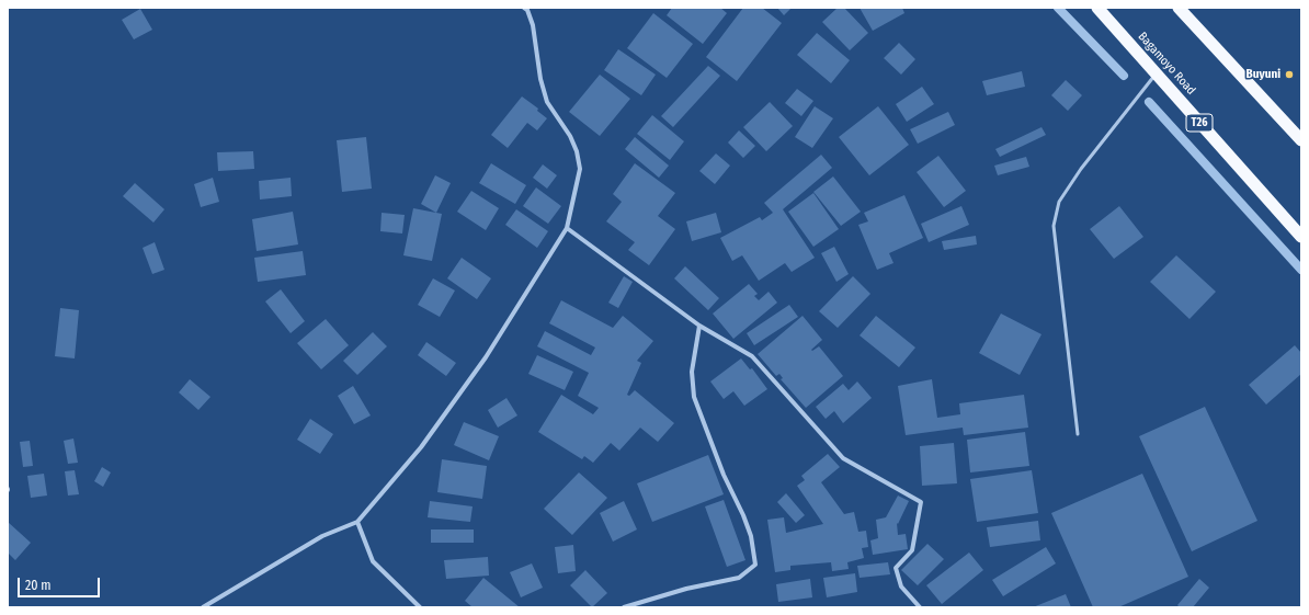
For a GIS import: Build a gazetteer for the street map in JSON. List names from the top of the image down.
{
  "streets": {
    "highway": ["Bagamoyo Road", "T26"]
  },
  "places": ["Buyuni"],
  "scale_bar": "20 m"
}
